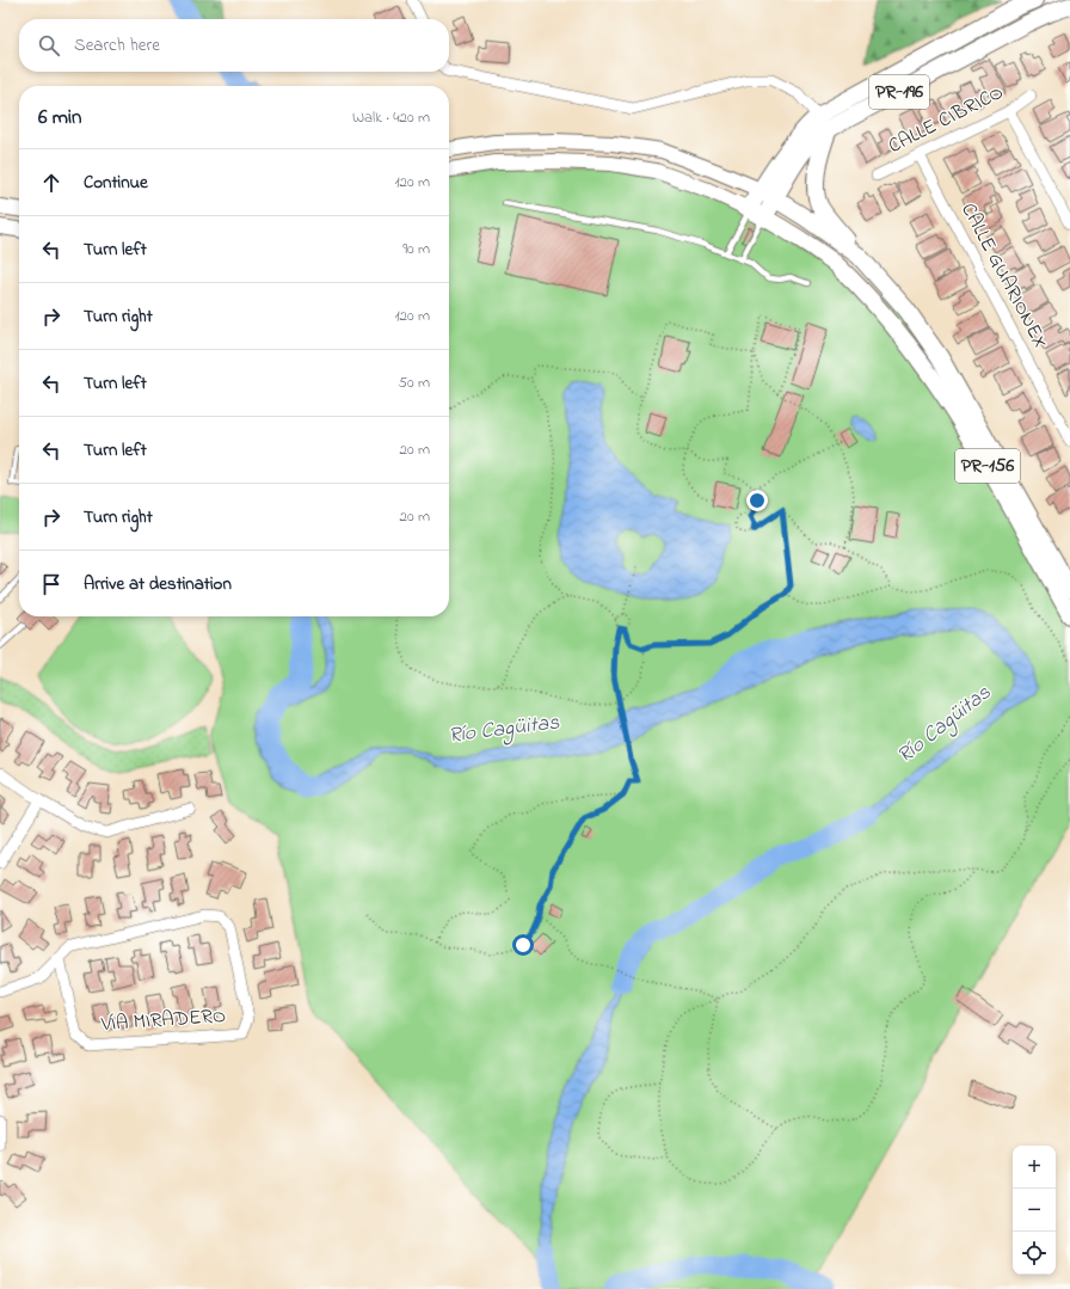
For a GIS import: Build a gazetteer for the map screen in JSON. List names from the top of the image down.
{
  "streets": {
    "main road": ["PR-196", "PR-156"],
    "street": ["CALLE CIBRICO", "CALLE GUARIONEX", "VÍA MIRADERO"]
  },
  "crossings": [
    ["PR-196", "PR-156"],
    ["CALLE CIBRICO", "CALLE GUARIONEX"]
  ],
  "water": ["Río Cagüitas"],
  "page": {
    "search": "Search here",
    "heading": ["6 min", "Walk · 420 m"],
    "list": [
      ["Continue", "120 m"],
      ["Turn left", "90 m"],
      ["Turn right", "120 m"],
      ["Turn left", "50 m"],
      ["Turn left", "20 m"],
      ["Turn right", "20 m"],
      "Arrive at destination"
    ],
    "map_buttons": ["+", "−"]
  }
}
